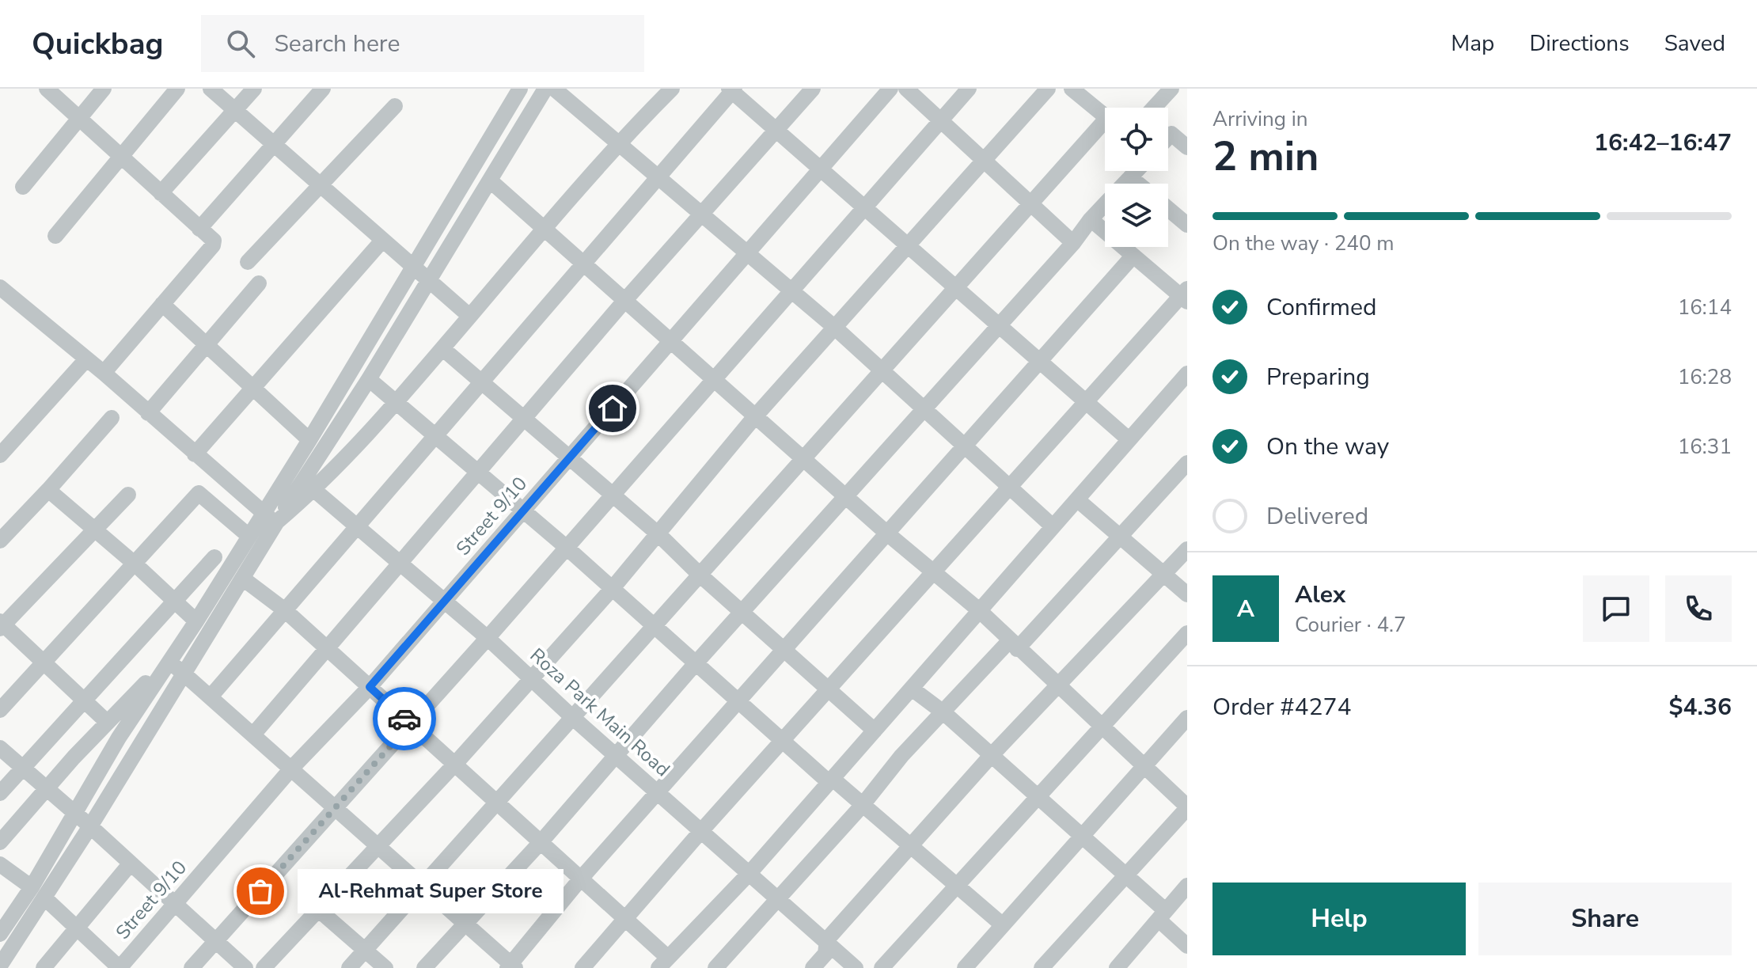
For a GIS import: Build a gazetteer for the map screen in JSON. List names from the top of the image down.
{
  "streets": {
    "street": ["Street 9/10", "Roza Park Main Road"]
  },
  "crossings": [
    ["Street 9/10", "Roza Park Main Road"]
  ],
  "places": ["Al-Rehmat Super Store"],
  "page": {
    "header": "Quickbag",
    "search": "Search here",
    "nav": ["Map", "Directions", "Saved"],
    "heading": ["2 min", "Arriving in", "16:42–16:47"],
    "panel": [
      "Alex",
      "Courier · 4.7",
      "Order #4274",
      "$4.36"
    ],
    "bar": "On the way · 240 m",
    "list": [
      ["Confirmed", "16:14"],
      ["Preparing", "16:28"],
      ["On the way", "16:31"],
      "Delivered"
    ],
    "round": "A",
    "bubble": "Al-Rehmat Super Store",
    "buttons": ["Help", "Share"]
  }
}
